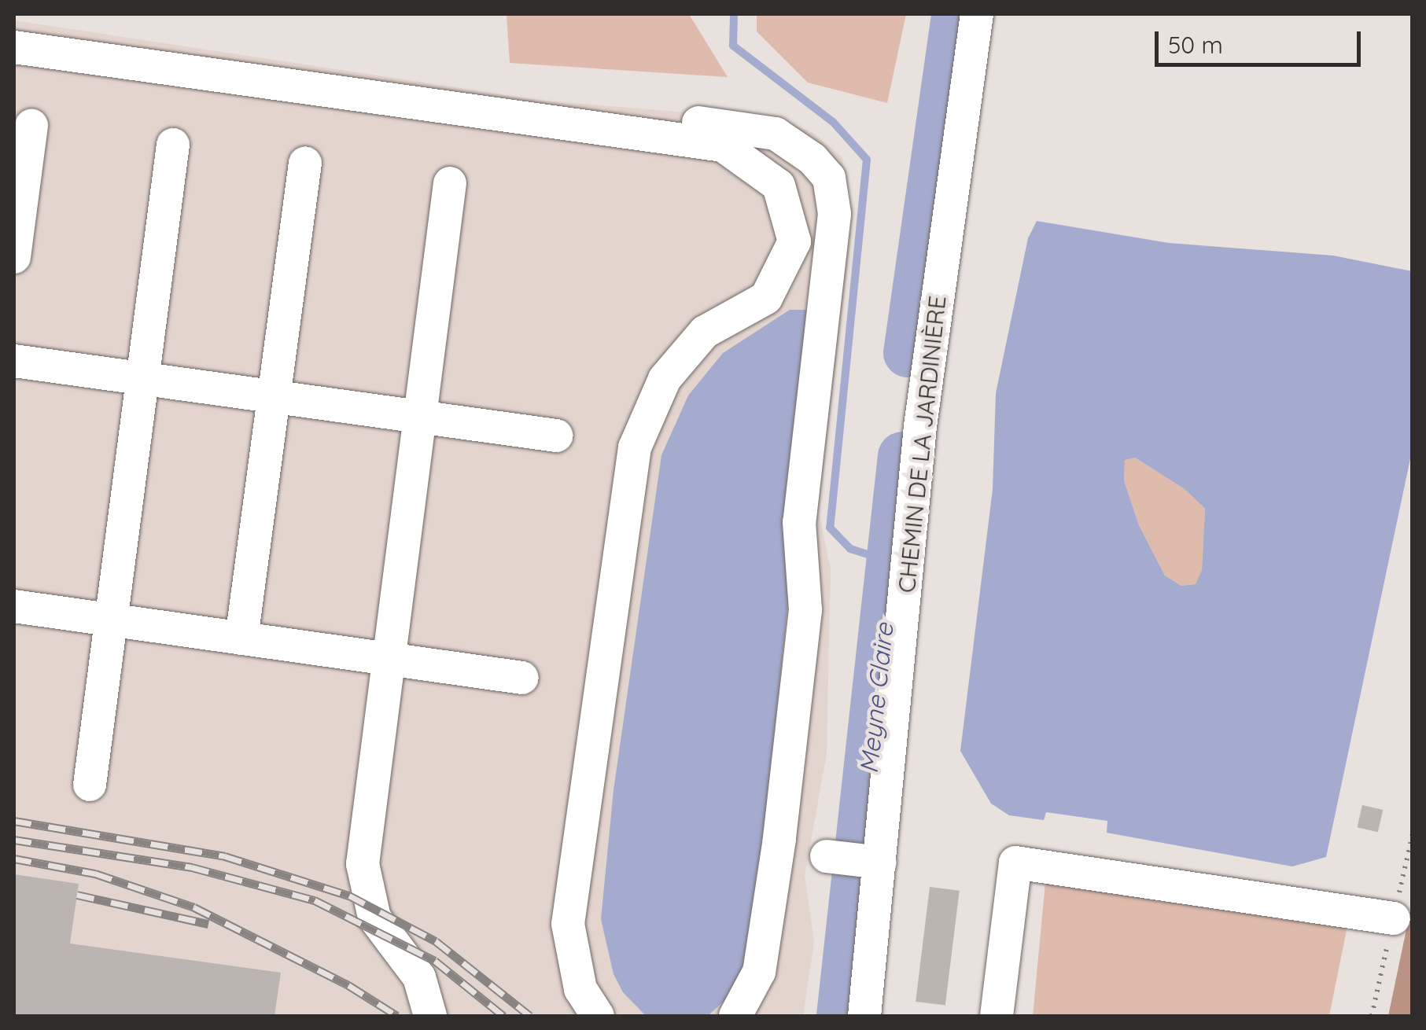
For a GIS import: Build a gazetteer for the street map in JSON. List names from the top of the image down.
{
  "streets": {
    "street": ["CHEMIN DE LA JARDINIÈRE"]
  },
  "water": ["Meyne Claire"],
  "scale_bar": "50 m"
}
